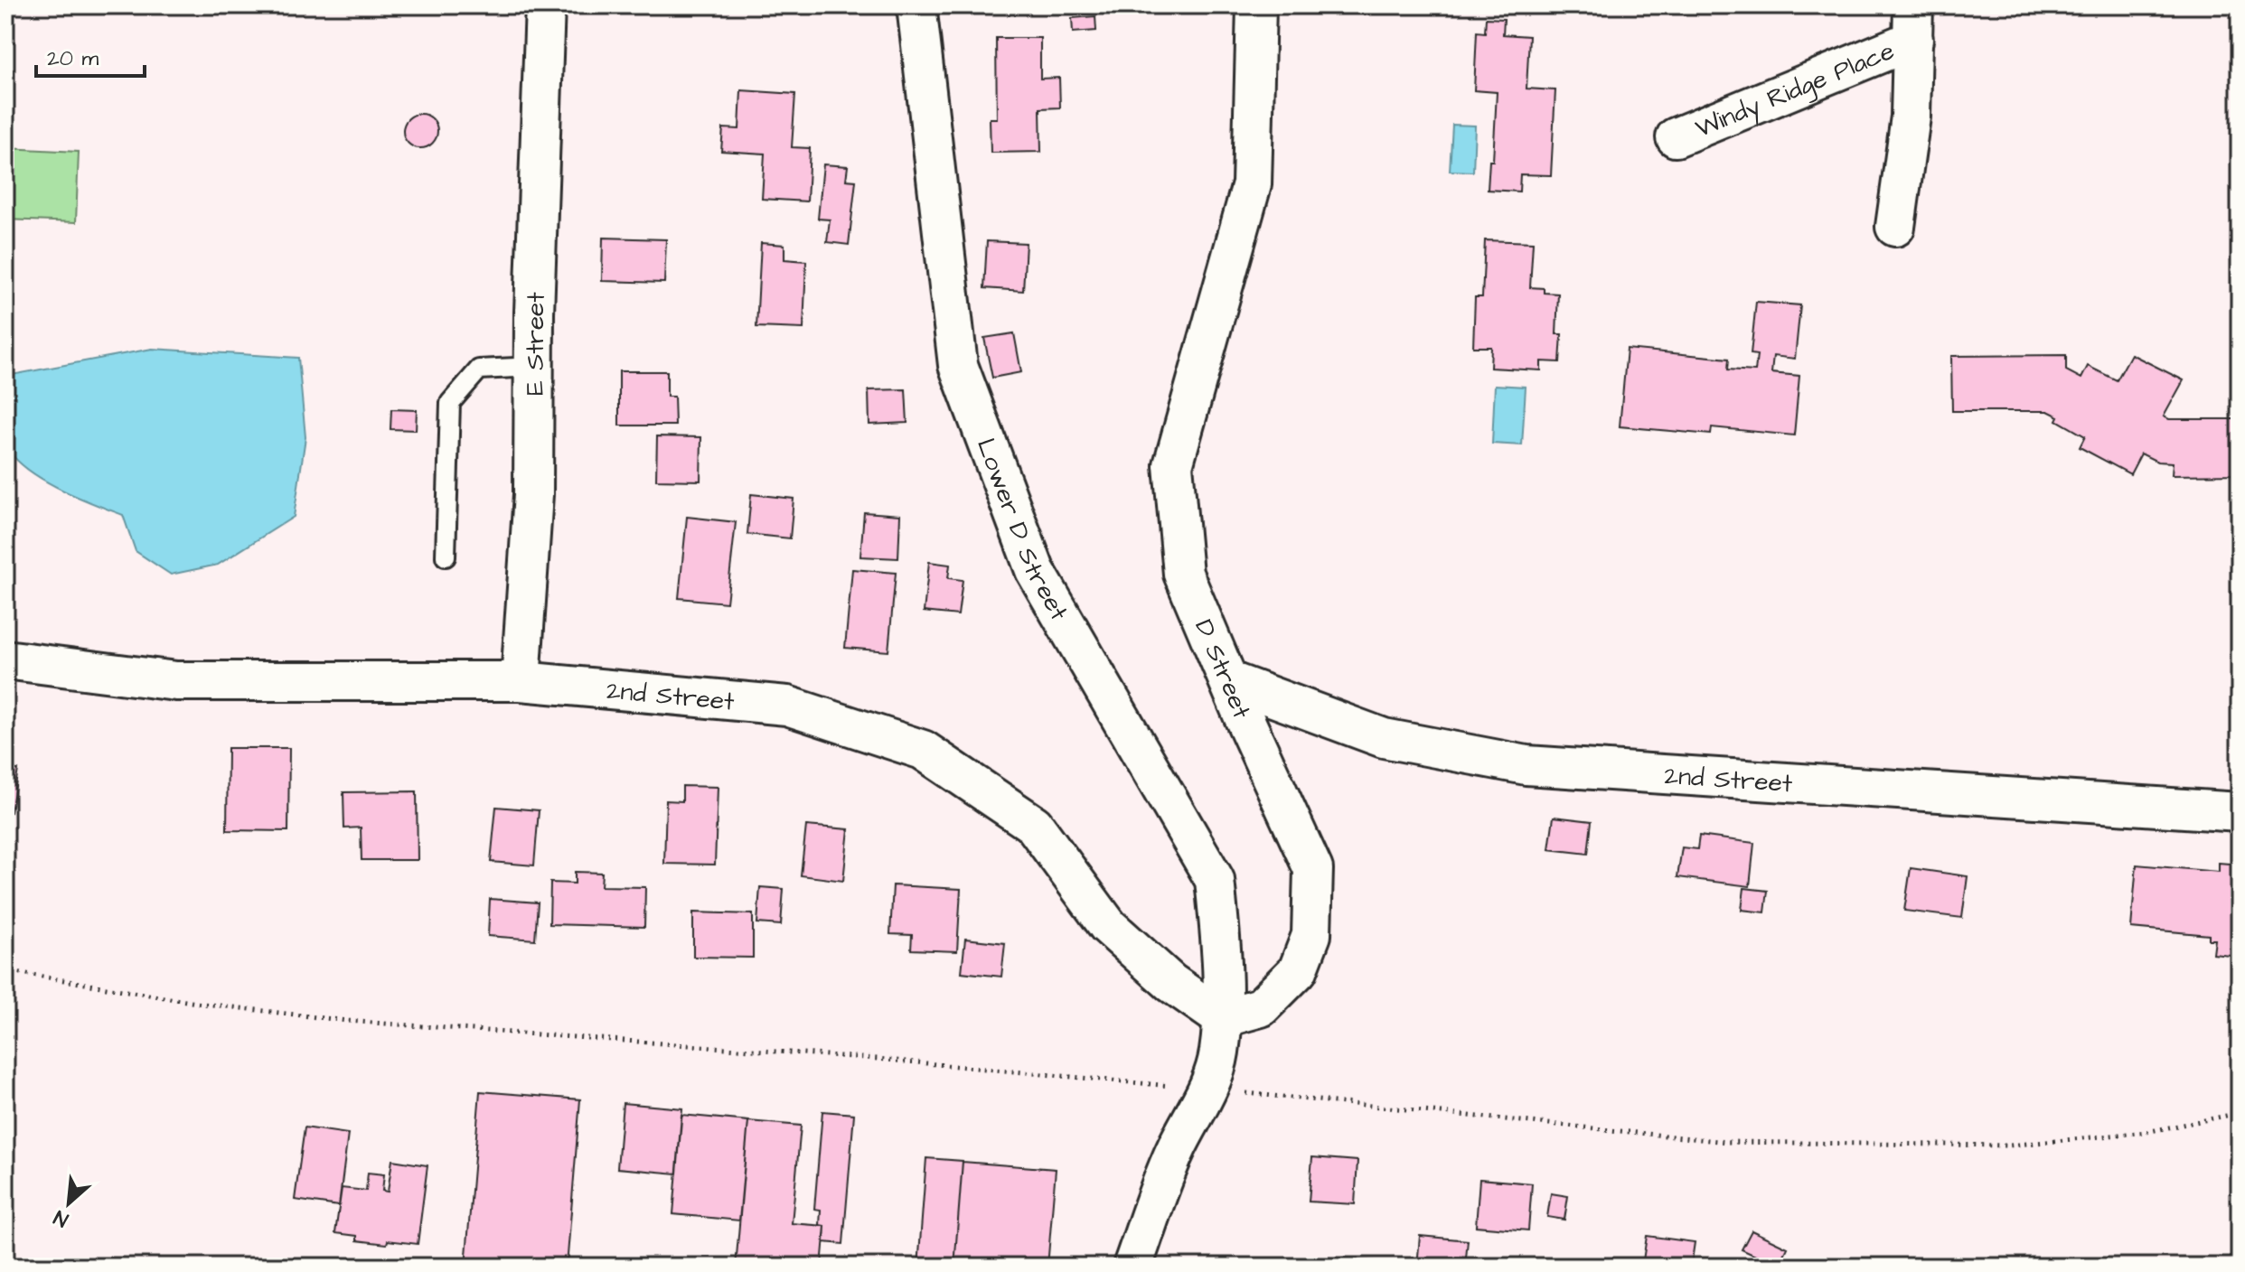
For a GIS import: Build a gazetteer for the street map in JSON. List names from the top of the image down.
{
  "streets": {
    "street": [
      "Windy Ridge Place",
      "E Street",
      "Lower D Street",
      "D Street",
      "2nd Street"
    ]
  },
  "crossings": [
    ["E Street", "2nd Street"],
    ["Lower D Street", "D Street"],
    ["Lower D Street", "2nd Street"],
    ["D Street", "2nd Street"]
  ],
  "scale_bar": "20 m",
  "north": "bottom left"
}
